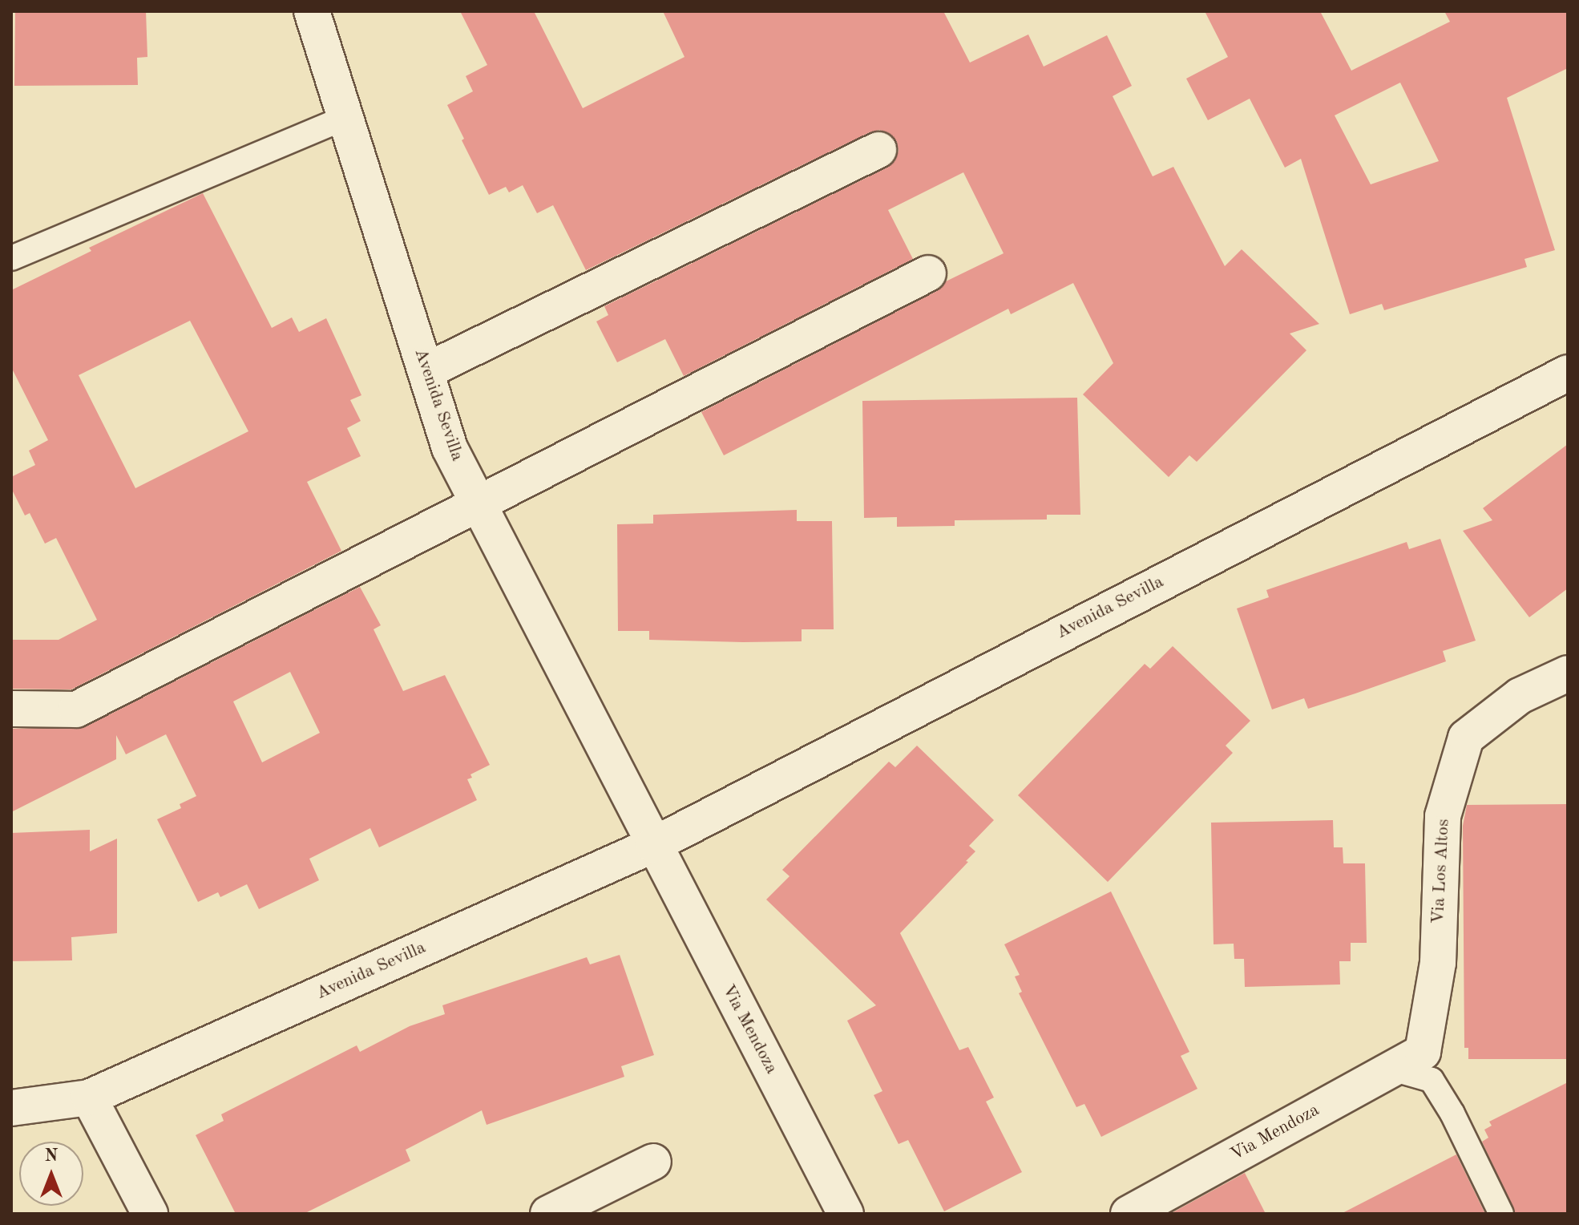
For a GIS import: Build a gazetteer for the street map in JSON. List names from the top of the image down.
{
  "streets": {
    "street": ["Avenida Sevilla", "Via Los Altos", "Via Mendoza"]
  },
  "crossings": [
    ["Avenida Sevilla", "Via Mendoza"],
    ["Via Los Altos", "Via Mendoza"]
  ],
  "north": "top"
}
